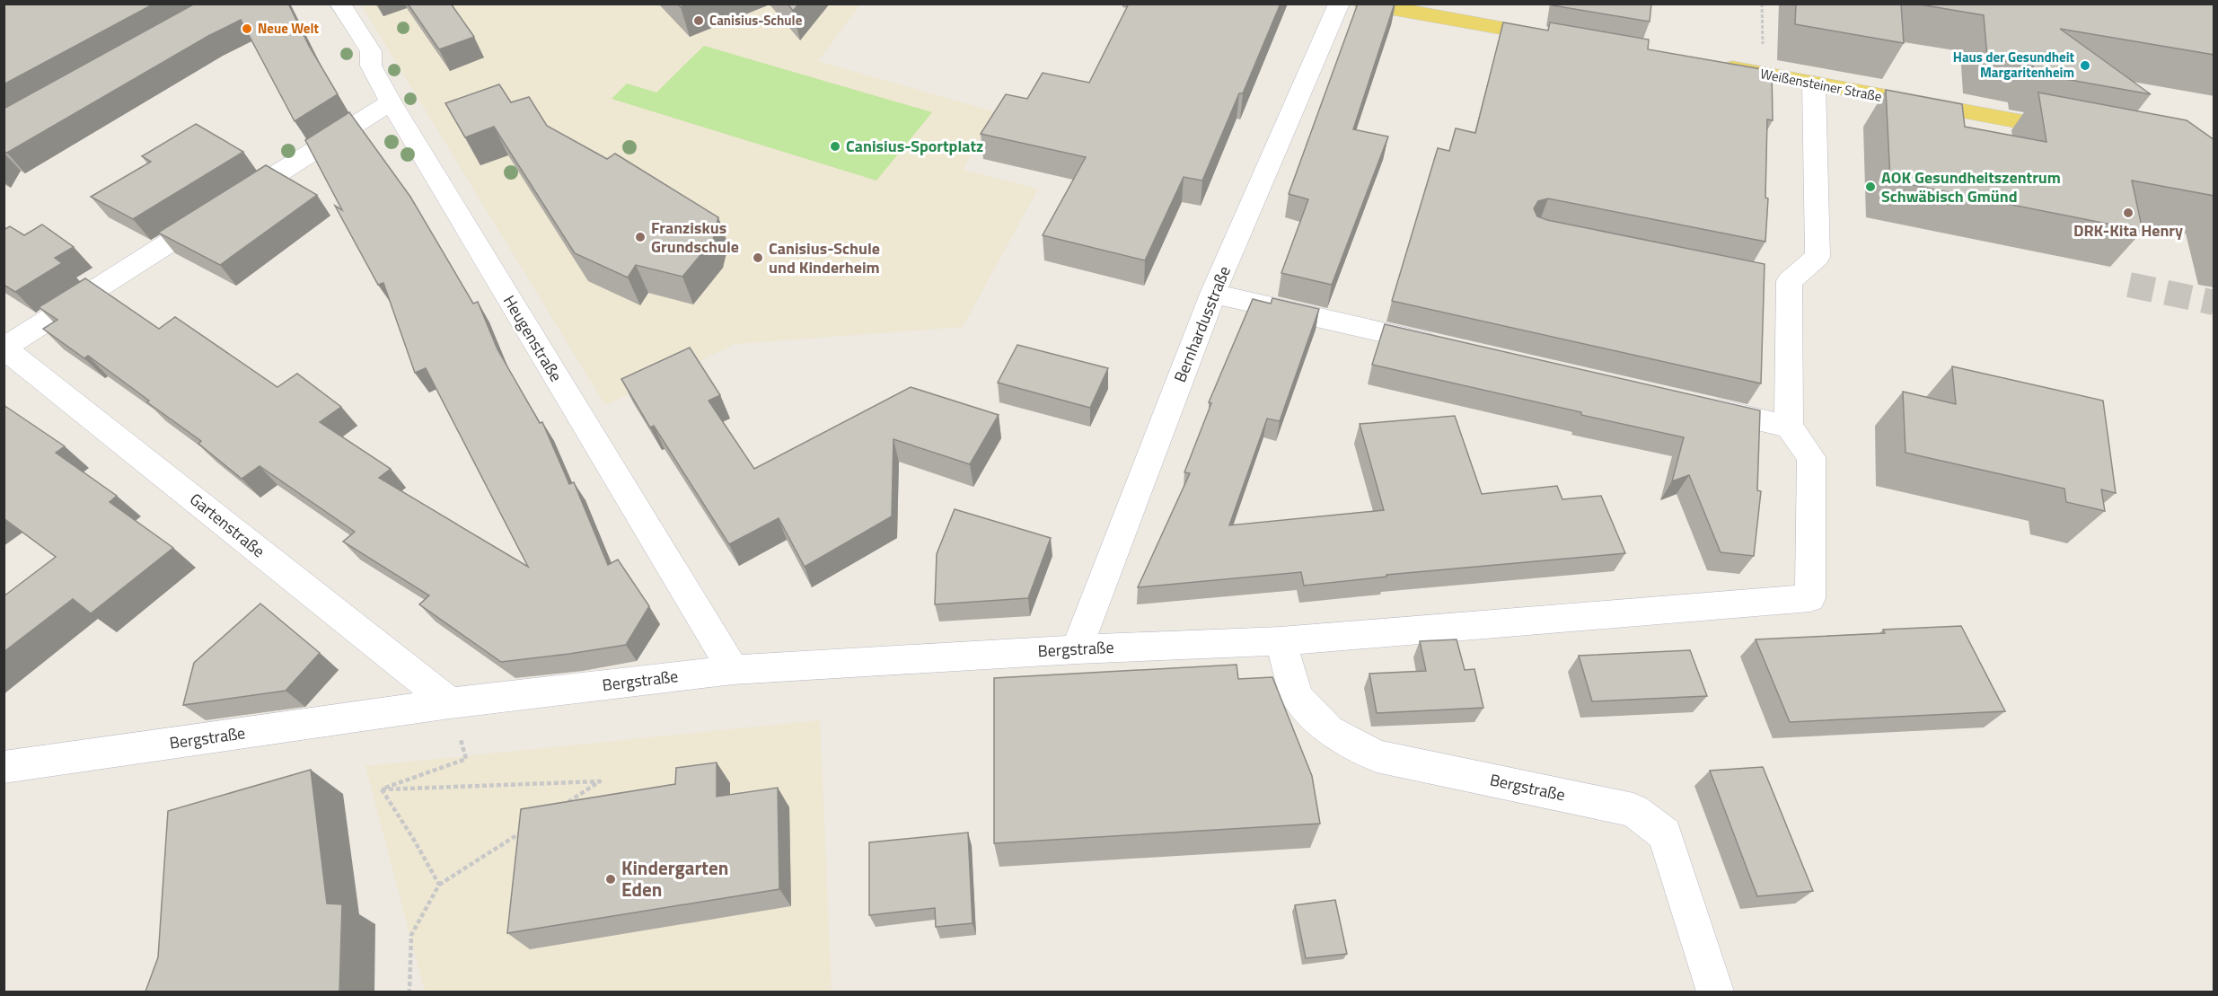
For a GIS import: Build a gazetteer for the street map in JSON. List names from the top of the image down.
{
  "streets": {
    "main road": ["Weißensteiner Straße"],
    "street": [
      "Bernhardusstraße",
      "Heugenstraße",
      "Gartenstraße",
      "Bergstraße"
    ]
  },
  "crossings": [
    ["Bernhardusstraße", "Bergstraße"],
    ["Heugenstraße", "Bergstraße"],
    ["Gartenstraße", "Bergstraße"]
  ],
  "places": [
    "Canisius-Schule",
    "Neue Welt",
    "Haus der Gesundheit Margaritenheim",
    "Canisius-Sportplatz",
    "AOK Gesundheitszentrum Schwäbisch Gmünd",
    "DRK-Kita Henry",
    "Franziskus Grundschule",
    "Canisius-Schule und Kinderheim",
    "Kindergarten Eden"
  ]
}
